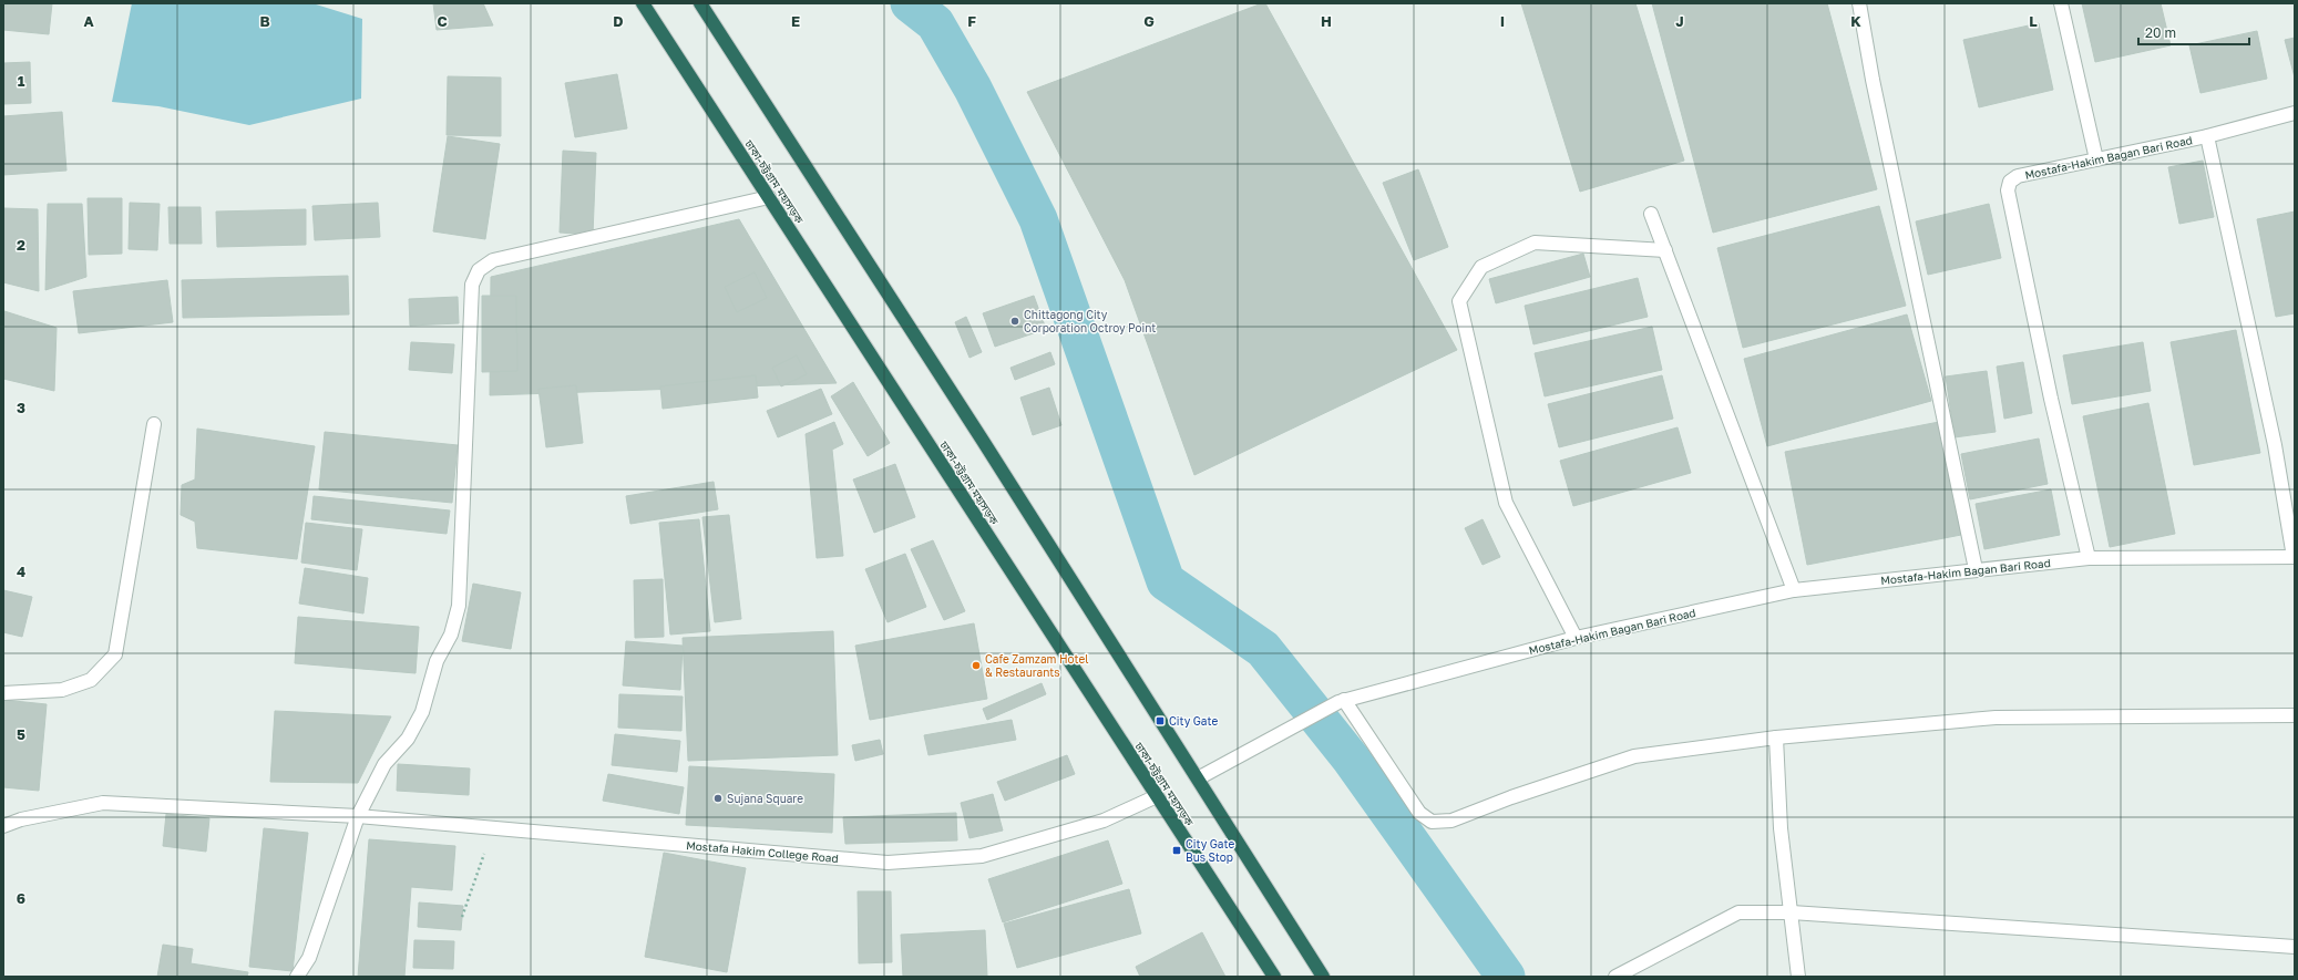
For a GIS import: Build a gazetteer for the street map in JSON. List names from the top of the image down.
{
  "streets": {
    "highway": ["ঢাকা-চট্টগ্রাম মহাসড়ক"],
    "street": ["Mostafa-Hakim Bagan Bari Road", "Mostafa Hakim College Road"]
  },
  "crossings": [
    ["ঢাকা-চট্টগ্রাম মহাসড়ক", "Mostafa Hakim College Road"]
  ],
  "places": {
    "other": ["Chittagong City Corporation Octroy Point", "Cafe Zamzam Hotel & Restaurants", "Sujana Square"],
    "transit": ["City Gate", "City Gate Bus Stop"]
  },
  "scale_bar": "20 m",
  "grid": {
    "columns": [
      "A",
      "B",
      "C",
      "D",
      "E",
      "F",
      "G",
      "H",
      "I",
      "J",
      "K",
      "L"
    ],
    "rows": [
      "1",
      "2",
      "3",
      "4",
      "5",
      "6"
    ]
  }
}
